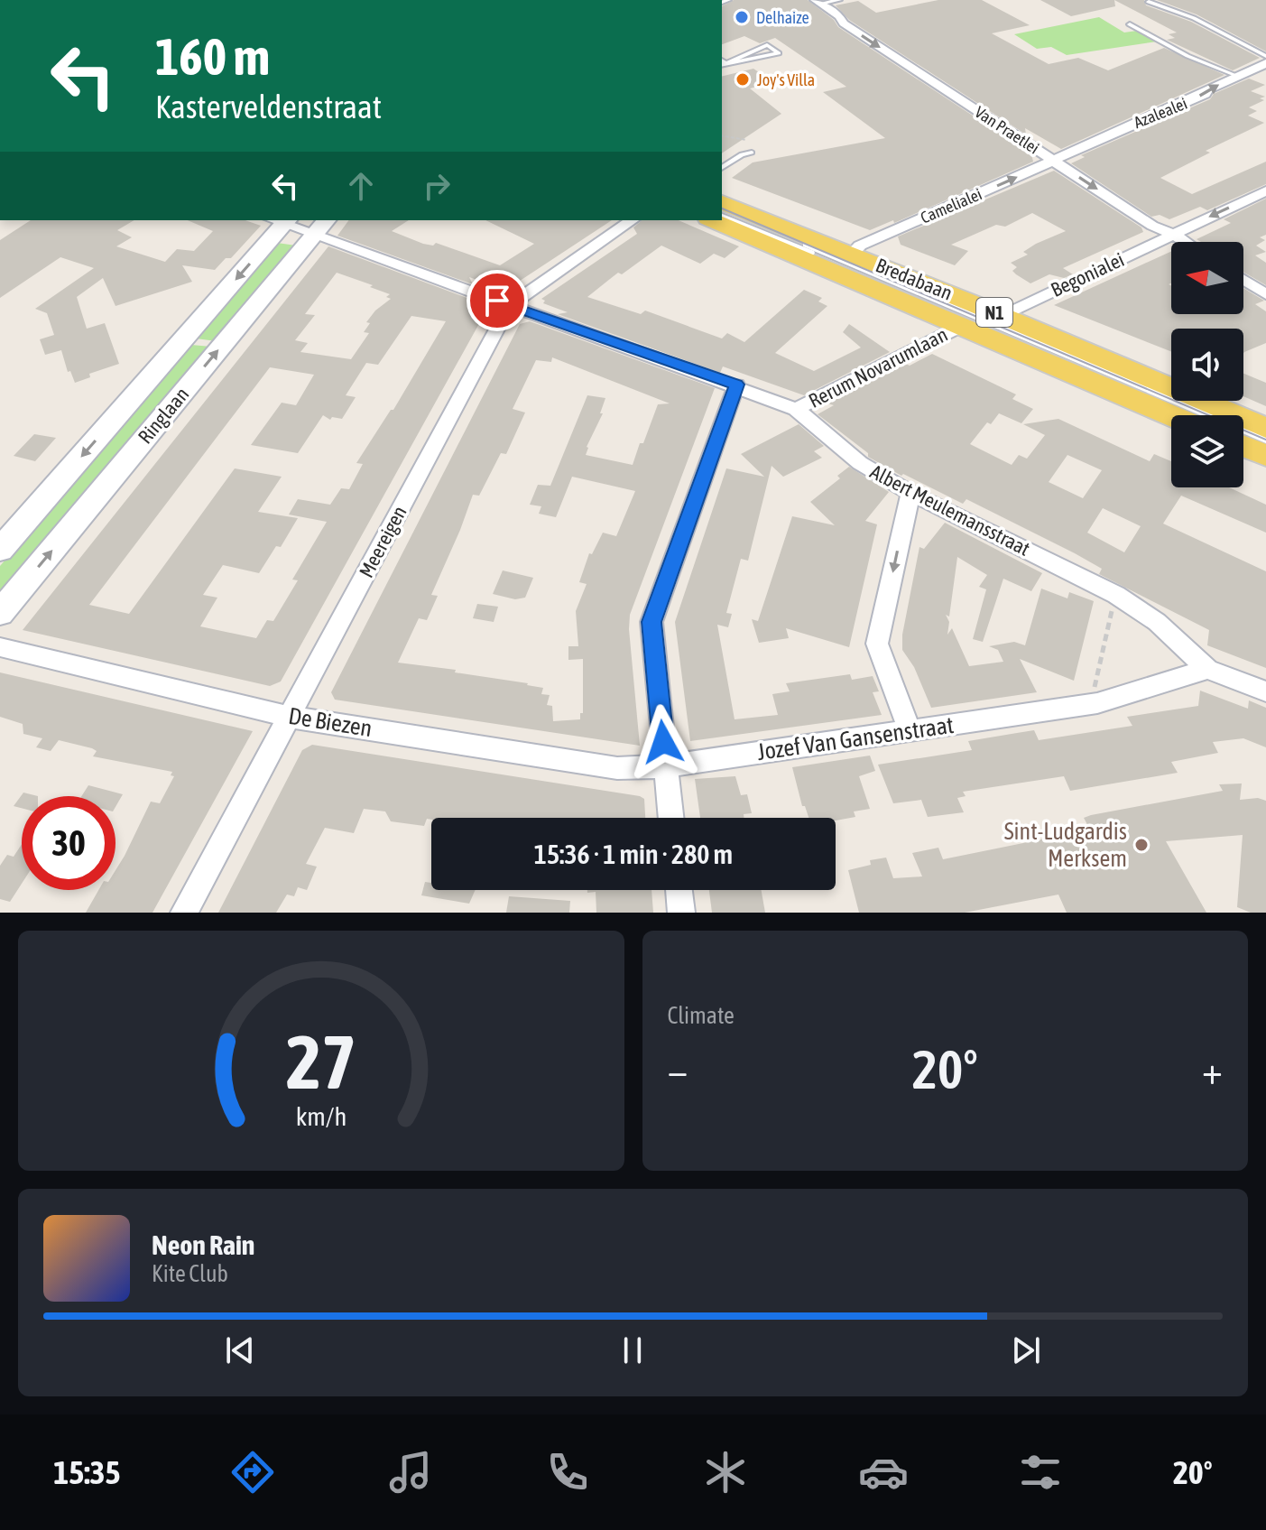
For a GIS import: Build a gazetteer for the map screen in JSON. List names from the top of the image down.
{
  "streets": {
    "main road": ["Bredabaan", "N1"],
    "street": [
      "Azalealei",
      "Van Praetlei",
      "Camelialei",
      "Begonialei",
      "Rerum Novarumlaan",
      "Ringlaan",
      "Albert Meulemansstraat",
      "Meereigen",
      "De Biezen",
      "Jozef Van Gansenstraat"
    ]
  },
  "crossings": [
    ["Azalealei", "Van Praetlei"],
    ["Azalealei", "Camelialei"],
    ["Van Praetlei", "Camelialei"],
    ["Van Praetlei", "Begonialei"],
    ["Camelialei", "Bredabaan"],
    ["Begonialei", "Bredabaan"],
    ["Bredabaan", "Rerum Novarumlaan"],
    ["Rerum Novarumlaan", "Albert Meulemansstraat"],
    ["Ringlaan", "Albert Meulemansstraat"],
    ["Albert Meulemansstraat", "Meereigen"],
    ["Albert Meulemansstraat", "Jozef Van Gansenstraat"],
    ["Meereigen", "De Biezen"],
    ["De Biezen", "Jozef Van Gansenstraat"]
  ],
  "one_way": [
    "Azalealei",
    "Van Praetlei",
    "Camelialei",
    "Begonialei"
  ],
  "places": ["Delhaize", "Joy's Villa", "Sint-Ludgardis Merksem"],
  "north": "left",
  "page": {
    "turn": ["160 m", "Kasterveldenstraat"],
    "limit": "30",
    "trip": "15:36 · 1 min · 280 m",
    "tile": "Climate",
    "heat": ["−", "20°", "+"],
    "song": ["Neon Rain", "Kite Club"],
    "tabs": ["15:35", "20°"],
    "gauge": ["27", "km/h"]
  }
}
